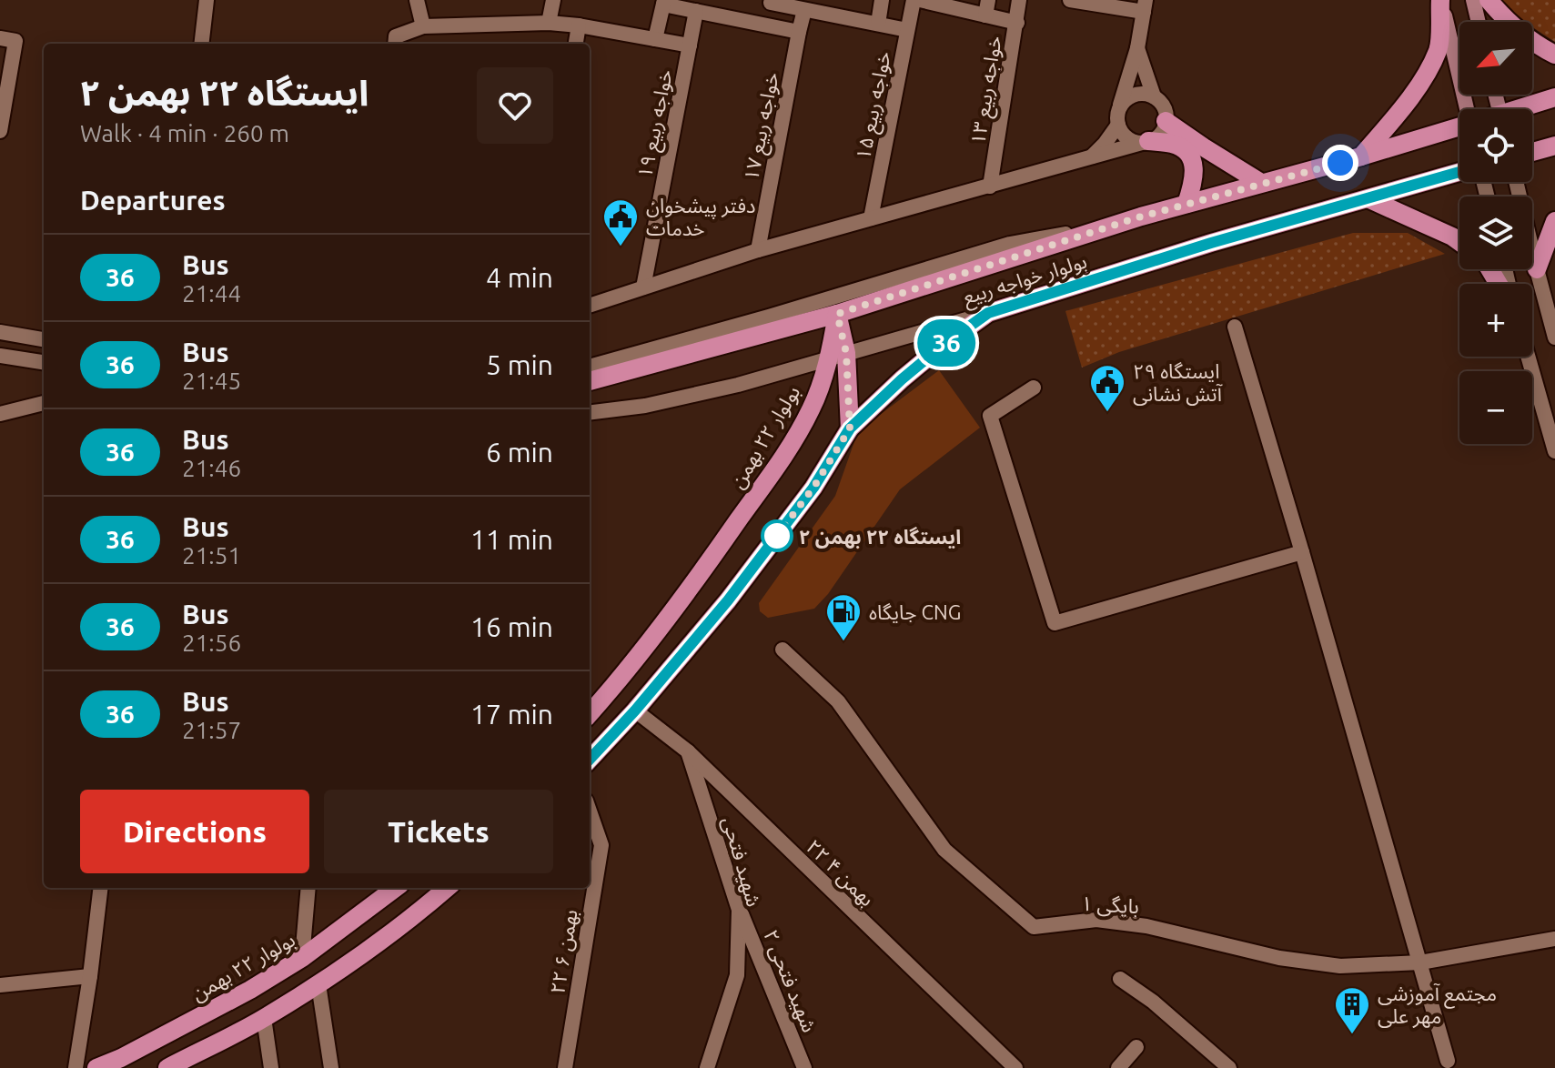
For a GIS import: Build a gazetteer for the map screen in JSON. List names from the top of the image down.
{
  "streets": {
    "main road": ["بولوار خواجه ربیع", "بولوار ۲۲ بهمن"],
    "street": [
      "خواجه ربیع ۱۳",
      "خواجه ربیع ۱۵",
      "خواجه ربیع ۱۹",
      "خواجه ربیع ۱۷",
      "شهید فتحی",
      "۲۲ بهمن ۴",
      "بایگی ۱",
      "۲۲ بهمن ۶",
      "شهید فتحی ۲"
    ]
  },
  "crossings": [
    ["بولوار خواجه ربیع", "بولوار ۲۲ بهمن"],
    ["شهید فتحی", "۲۲ بهمن ۴"],
    ["شهید فتحی", "شهید فتحی ۲"]
  ],
  "places": {
    "public building": ["دفتر پیشخوان خدمات", "ایستگاه ۲۹ آتش نشانی"],
    "other": ["ایستگاه ۲۲ بهمن ۲"],
    "fuel station": ["جایگاه CNG"],
    "building": ["مجتمع آموزشی مهر علی"]
  },
  "lines": ["bus line 36"],
  "north": "bottom left",
  "page": {
    "on_map": "36",
    "map_buttons": ["+", "−"],
    "heading": [
      ["ایستگاه ۲۲ بهمن ۲", "Walk · 4 min · 260 m"],
      "Departures"
    ],
    "list": [
      {
        "mark": "36",
        "name": "Bus",
        "note": "21:44",
        "value": "4 min"
      },
      {
        "mark": "36",
        "name": "Bus",
        "note": "21:45",
        "value": "5 min"
      },
      {
        "mark": "36",
        "name": "Bus",
        "note": "21:46",
        "value": "6 min"
      },
      {
        "mark": "36",
        "name": "Bus",
        "note": "21:51",
        "value": "11 min"
      },
      {
        "mark": "36",
        "name": "Bus",
        "note": "21:56",
        "value": "16 min"
      },
      {
        "mark": "36",
        "name": "Bus",
        "note": "21:57",
        "value": "17 min"
      }
    ],
    "buttons": ["Directions", "Tickets"]
  }
}
